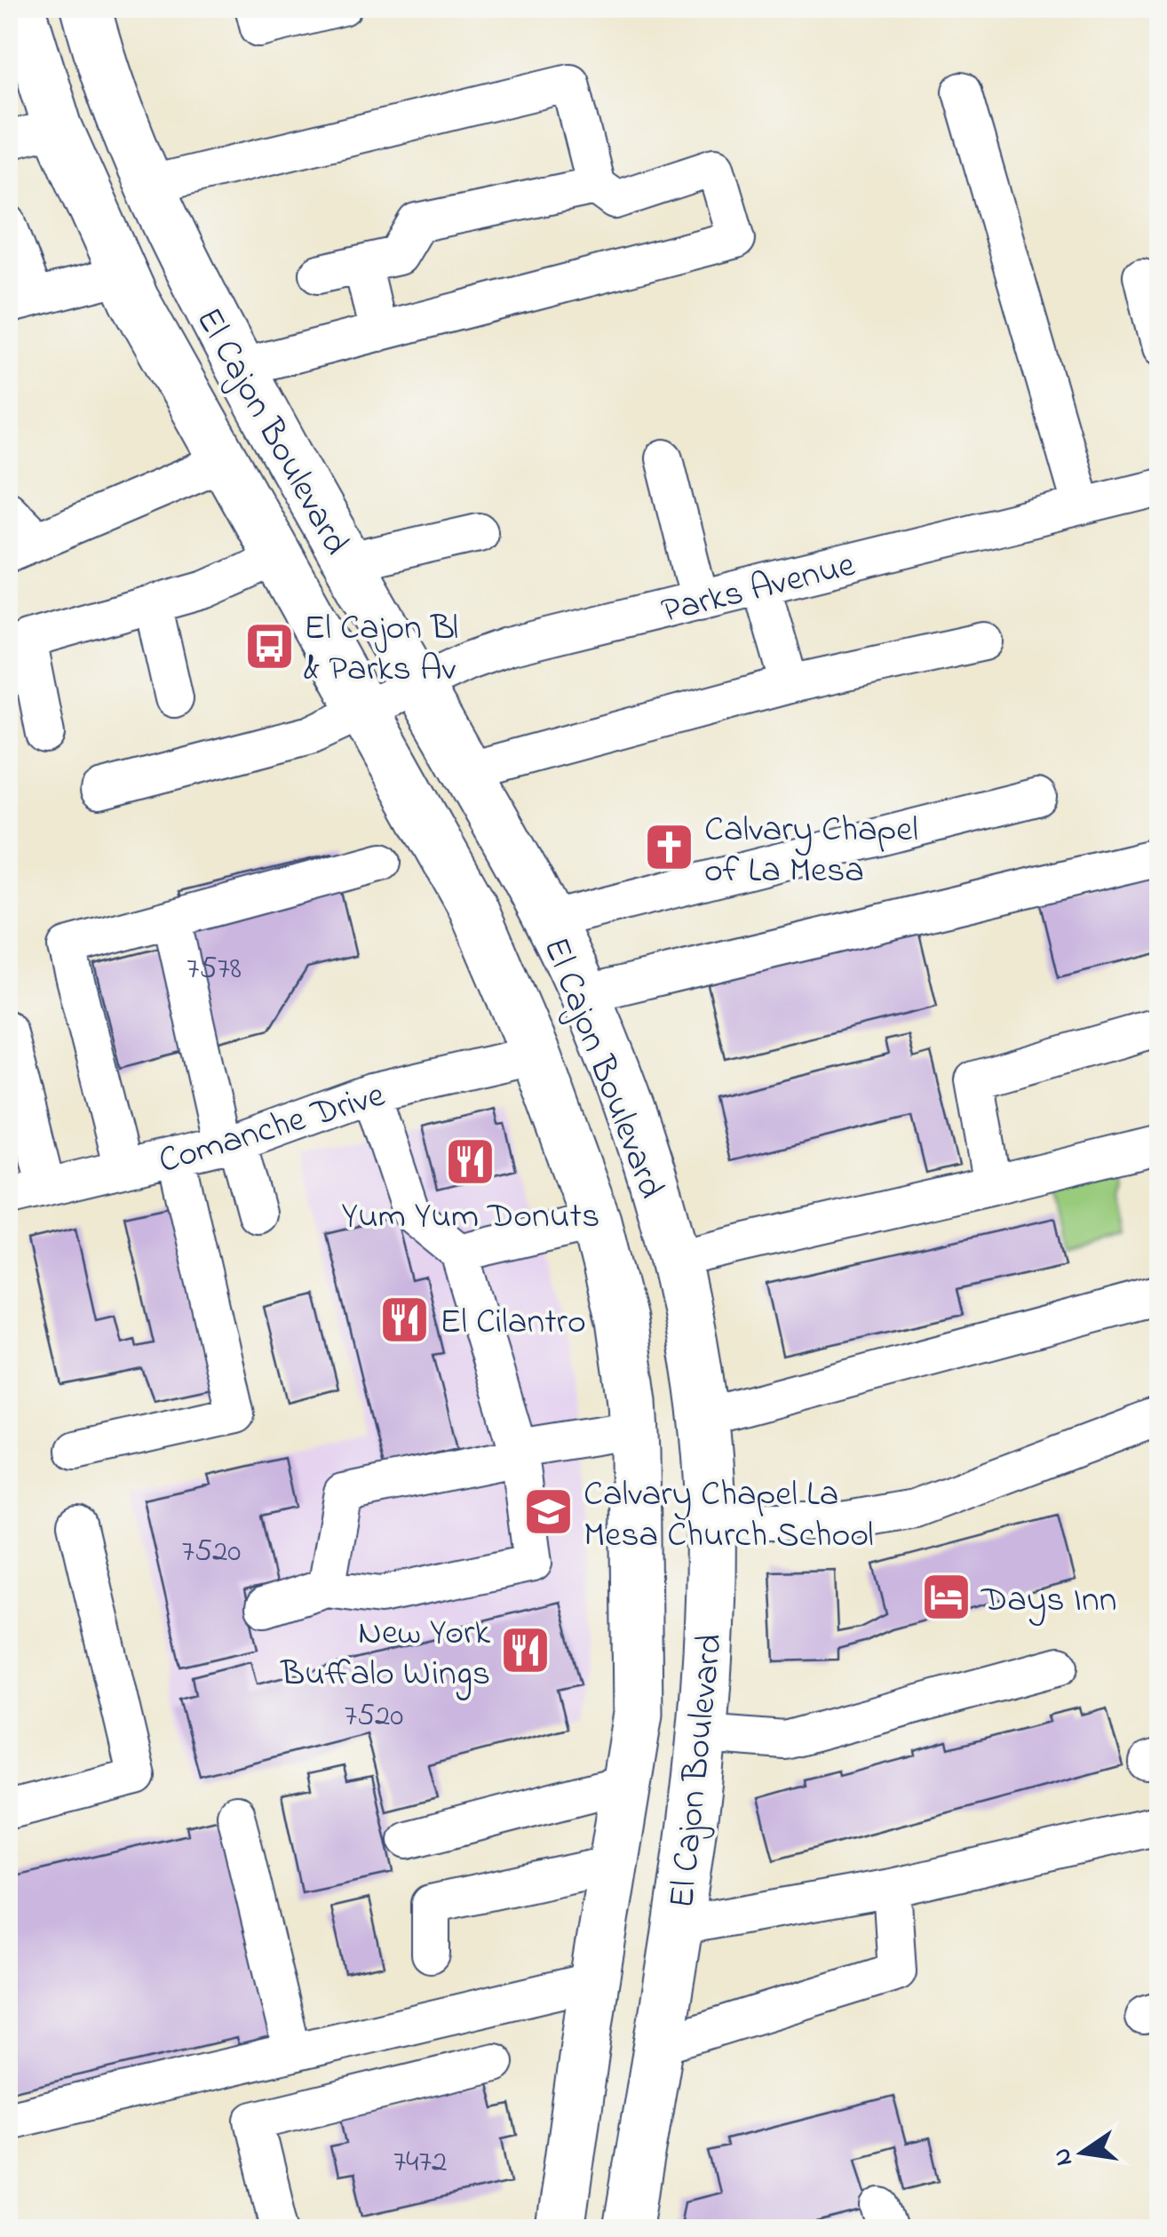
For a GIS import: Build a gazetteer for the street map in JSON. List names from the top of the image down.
{
  "streets": {
    "main road": ["El Cajon Boulevard"],
    "street": ["Parks Avenue", "Comanche Drive"]
  },
  "crossings": [
    ["El Cajon Boulevard", "Parks Avenue"],
    ["El Cajon Boulevard", "Comanche Drive"]
  ],
  "places": {
    "bus stop": ["El Cajon Bl & Parks Av"],
    "church": ["Calvary Chapel of La Mesa"],
    "restaurant": ["Yum Yum Donuts", "El Cilantro", "New York Buffalo Wings"],
    "school or university": ["Calvary Chapel La Mesa Church School"],
    "hotel": ["Days Inn"]
  },
  "house_numbers": [
    "7578",
    "7520",
    "7520",
    "7472"
  ],
  "north": "left"
}
